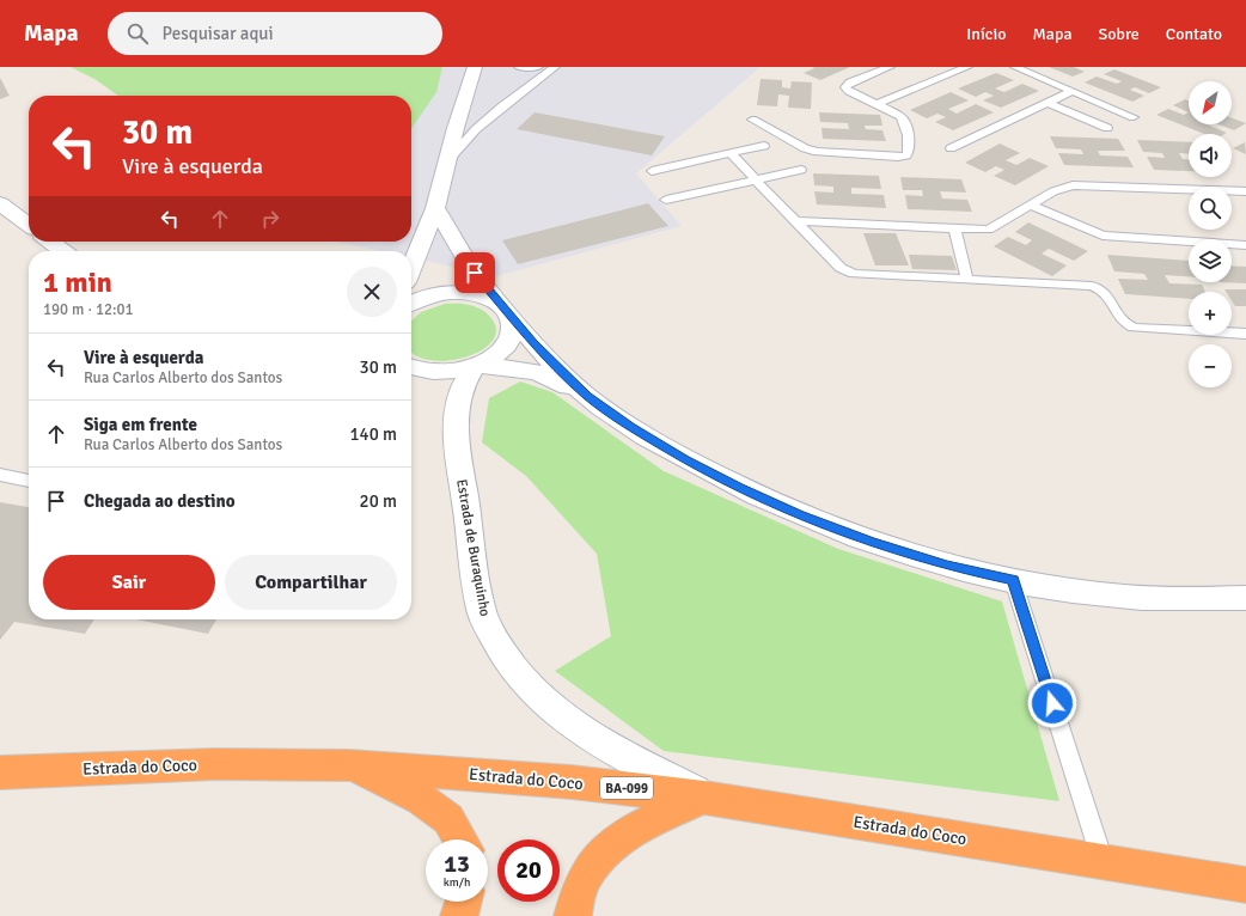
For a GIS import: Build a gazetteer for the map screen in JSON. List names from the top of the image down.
{
  "streets": {
    "highway": ["Estrada do Coco", "BA-099"],
    "street": ["Estrada de Buraquinho"]
  },
  "crossings": [
    ["Estrada de Buraquinho", "Estrada do Coco"]
  ],
  "north": "bottom left",
  "page": {
    "header": "Mapa",
    "search": "Pesquisar aqui",
    "nav": [
      "Início",
      "Mapa",
      "Sobre",
      "Contato"
    ],
    "map_buttons": ["+", "−"],
    "turn": ["30 m", "Vire à esquerda"],
    "heading": ["1 min", "190 m · 12:01"],
    "list": [
      {
        "name": "Vire à esquerda",
        "note": "Rua Carlos Alberto dos Santos",
        "value": "30 m"
      },
      {
        "name": "Siga em frente",
        "note": "Rua Carlos Alberto dos Santos",
        "value": "140 m"
      },
      {
        "name": "Chegada ao destino",
        "value": "20 m"
      }
    ],
    "buttons": ["Sair", "Compartilhar"],
    "speed": "13 km/h",
    "limit": "20"
  }
}
